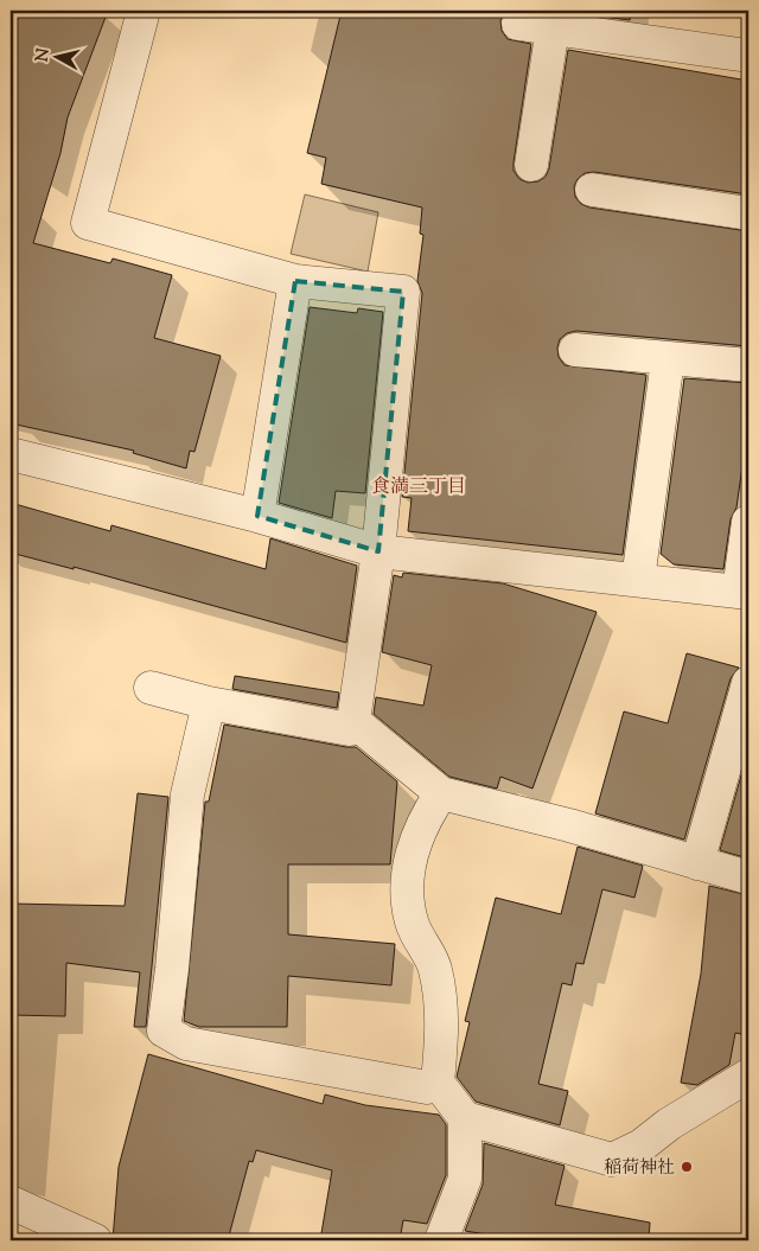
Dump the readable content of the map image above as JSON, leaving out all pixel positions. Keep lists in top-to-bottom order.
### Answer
{
  "districts": ["食満三丁目"],
  "places": ["稲荷神社"],
  "north": "left"
}
